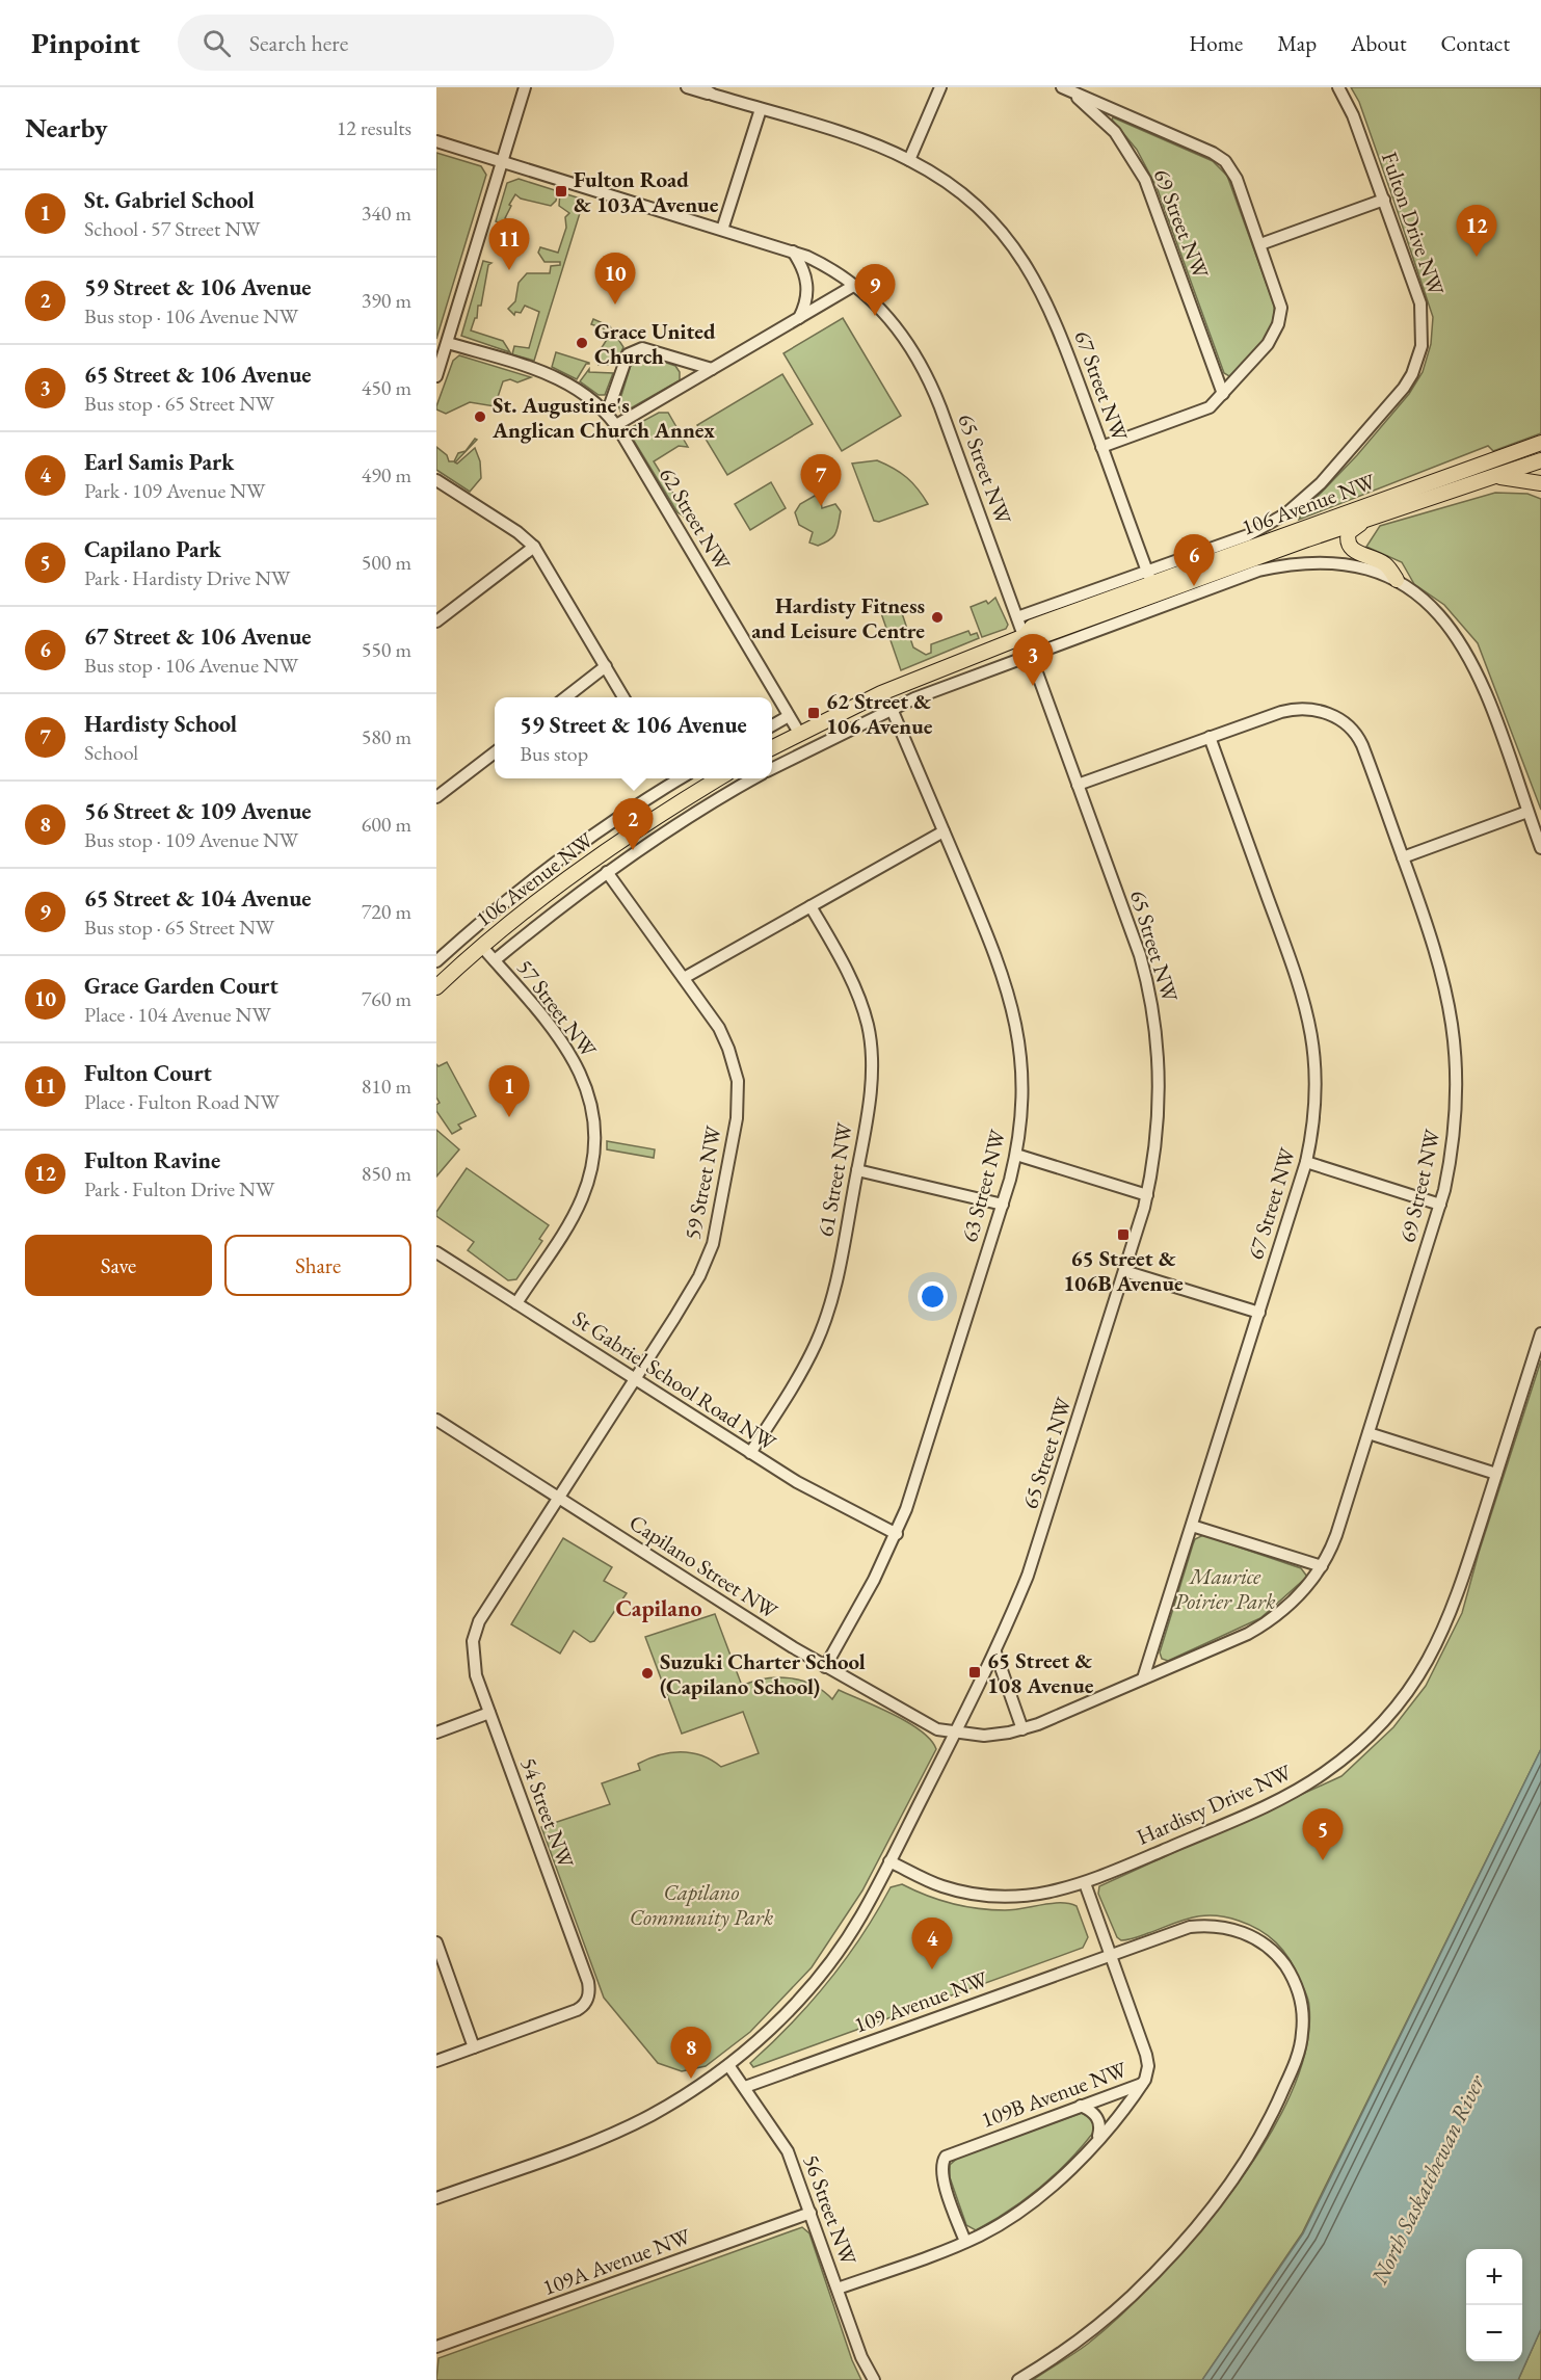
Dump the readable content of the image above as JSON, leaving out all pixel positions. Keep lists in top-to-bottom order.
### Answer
{
  "streets": {
    "main road": ["106 Avenue NW"],
    "street": [
      "69 Street NW",
      "Fulton Drive NW",
      "67 Street NW",
      "65 Street NW",
      "62 Street NW",
      "57 Street NW",
      "61 Street NW",
      "59 Street NW",
      "63 Street NW",
      "St Gabriel School Road NW",
      "Capilano Street NW",
      "Hardisty Drive NW",
      "54 Street NW",
      "109 Avenue NW",
      "109B Avenue NW",
      "56 Street NW",
      "109A Avenue NW"
    ]
  },
  "crossings": [
    ["69 Street NW", "67 Street NW"],
    ["69 Street NW", "Capilano Street NW"],
    ["Fulton Drive NW", "67 Street NW"],
    ["Fulton Drive NW", "106 Avenue NW"],
    ["67 Street NW", "106 Avenue NW"],
    ["67 Street NW", "Capilano Street NW"],
    ["65 Street NW", "106 Avenue NW"],
    ["65 Street NW", "Capilano Street NW"],
    ["65 Street NW", "Hardisty Drive NW"],
    ["106 Avenue NW", "62 Street NW"],
    ["106 Avenue NW", "57 Street NW"],
    ["106 Avenue NW", "59 Street NW"],
    ["106 Avenue NW", "63 Street NW"],
    ["57 Street NW", "St Gabriel School Road NW"],
    ["61 Street NW", "St Gabriel School Road NW"],
    ["59 Street NW", "St Gabriel School Road NW"],
    ["59 Street NW", "Capilano Street NW"],
    ["59 Street NW", "54 Street NW"],
    ["63 Street NW", "St Gabriel School Road NW"],
    ["63 Street NW", "Capilano Street NW"],
    ["109 Avenue NW", "56 Street NW"],
    ["109B Avenue NW", "56 Street NW"],
    ["56 Street NW", "109A Avenue NW"]
  ],
  "districts": ["Capilano"],
  "water": ["North Saskatchewan River"],
  "parks": ["Maurice Poirier Park", "Capilano Community Park"],
  "places": {
    "transit": [
      "Fulton Road & 103A Avenue",
      "62 Street & 106 Avenue",
      "65 Street & 106B Avenue",
      "65 Street & 108 Avenue"
    ],
    "other": [
      "Grace United Church",
      "St. Augustine's Anglican Church Annex",
      "Hardisty Fitness and Leisure Centre",
      "Suzuki Charter School (Capilano School)"
    ]
  },
  "page": {
    "header": "Pinpoint",
    "search": "Search here",
    "nav": [
      "Home",
      "Map",
      "About",
      "Contact"
    ],
    "heading": ["Nearby", "12 results"],
    "list": [
      {
        "mark": "1",
        "name": "St. Gabriel School",
        "note": "School · 57 Street NW",
        "value": "340 m"
      },
      {
        "mark": "2",
        "name": "59 Street & 106 Avenue",
        "note": "Bus stop · 106 Avenue NW",
        "value": "390 m"
      },
      {
        "mark": "3",
        "name": "65 Street & 106 Avenue",
        "note": "Bus stop · 65 Street NW",
        "value": "450 m"
      },
      {
        "mark": "4",
        "name": "Earl Samis Park",
        "note": "Park · 109 Avenue NW",
        "value": "490 m"
      },
      {
        "mark": "5",
        "name": "Capilano Park",
        "note": "Park · Hardisty Drive NW",
        "value": "500 m"
      },
      {
        "mark": "6",
        "name": "67 Street & 106 Avenue",
        "note": "Bus stop · 106 Avenue NW",
        "value": "550 m"
      },
      {
        "mark": "7",
        "name": "Hardisty School",
        "note": "School",
        "value": "580 m"
      },
      {
        "mark": "8",
        "name": "56 Street & 109 Avenue",
        "note": "Bus stop · 109 Avenue NW",
        "value": "600 m"
      },
      {
        "mark": "9",
        "name": "65 Street & 104 Avenue",
        "note": "Bus stop · 65 Street NW",
        "value": "720 m"
      },
      {
        "mark": "10",
        "name": "Grace Garden Court",
        "note": "Place · 104 Avenue NW",
        "value": "760 m"
      },
      {
        "mark": "11",
        "name": "Fulton Court",
        "note": "Place · Fulton Road NW",
        "value": "810 m"
      },
      {
        "mark": "12",
        "name": "Fulton Ravine",
        "note": "Park · Fulton Drive NW",
        "value": "850 m"
      }
    ],
    "pins": [
      "12",
      "11",
      "10",
      "9",
      "7",
      "6",
      "3",
      "2",
      "1",
      "5",
      "4",
      "8"
    ],
    "popup": ["59 Street & 106 Avenue", "Bus stop"],
    "buttons": ["Save", "Share"],
    "map_buttons": ["+", "−"]
  }
}
